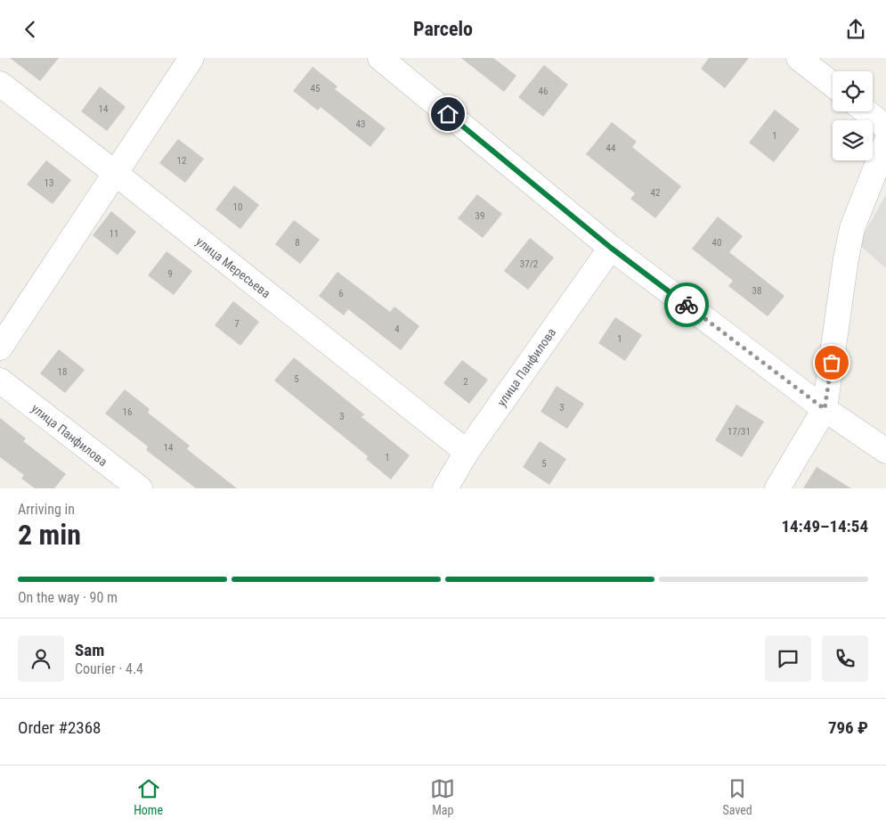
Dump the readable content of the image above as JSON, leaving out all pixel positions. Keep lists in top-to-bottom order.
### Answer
{
  "streets": {
    "street": ["улица Мересьева", "улица Панфилова"]
  },
  "crossings": [
    ["улица Мересьева", "улица Панфилова"]
  ],
  "house_numbers": [
    "45",
    "46",
    "14",
    "43",
    "1",
    "44",
    "12",
    "13",
    "42",
    "10",
    "39",
    "11",
    "8",
    "40",
    "37/2",
    "9",
    "38",
    "6",
    "7",
    "4",
    "1",
    "18",
    "5",
    "2",
    "3",
    "16",
    "3",
    "17/31",
    "14",
    "1",
    "5"
  ],
  "page": {
    "header": "Parcelo",
    "heading": ["2 min", "Arriving in", "14:49–14:54"],
    "panel": [
      "Sam",
      "Courier · 4.4",
      "Order #2368",
      "796 ₽"
    ],
    "bar": "On the way · 90 m",
    "tabs": ["Home", "Map", "Saved"]
  }
}
